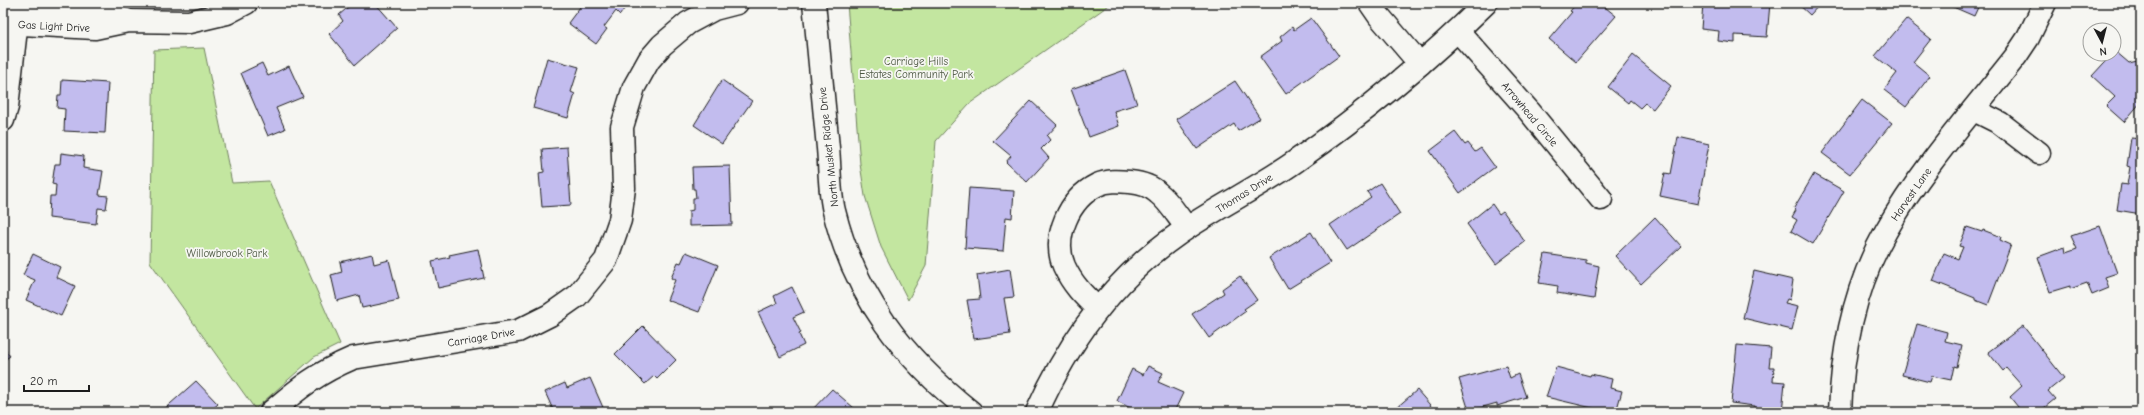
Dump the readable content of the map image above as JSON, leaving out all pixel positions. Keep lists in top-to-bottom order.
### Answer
{
  "streets": {
    "street": [
      "Gas Light Drive",
      "Arrowhead Circle",
      "North Musket Ridge Drive",
      "Thomas Drive",
      "Harvest Lane",
      "Carriage Drive"
    ]
  },
  "crossings": [
    ["Arrowhead Circle", "Thomas Drive"]
  ],
  "parks": ["Carriage Hills Estates Community Park", "Willowbrook Park"],
  "scale_bar": "20 m",
  "north": "bottom"
}
